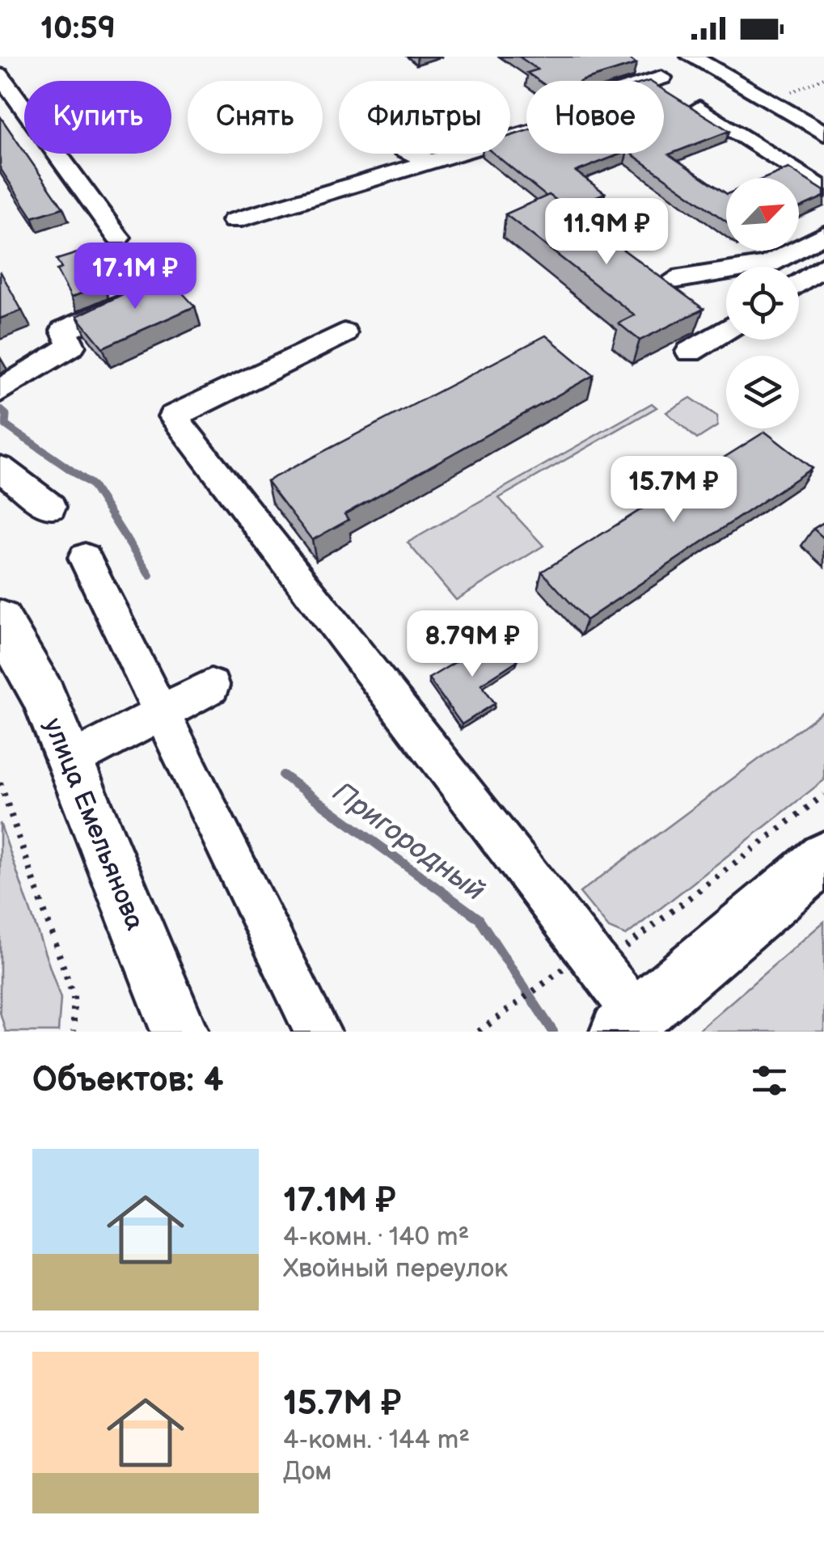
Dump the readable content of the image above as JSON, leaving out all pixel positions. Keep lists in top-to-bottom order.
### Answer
{
  "streets": {
    "main road": ["улица Емельянова"]
  },
  "water": ["Пригородный"],
  "north": "top right",
  "page": {
    "status": "10:59",
    "chip": [
      "Купить",
      "Снять",
      "Фильтры",
      "Новое"
    ],
    "price": [
      "11.9M ₽",
      "17.1M ₽",
      "15.7M ₽",
      "8.79M ₽"
    ],
    "heading": "Объектов: 4",
    "list": [
      {
        "name": "17.1M ₽",
        "note": "4-комн. · 140 m² · Хвойный переулок"
      },
      {
        "name": "15.7M ₽",
        "note": "4-комн. · 144 m² · Дом"
      }
    ]
  }
}
